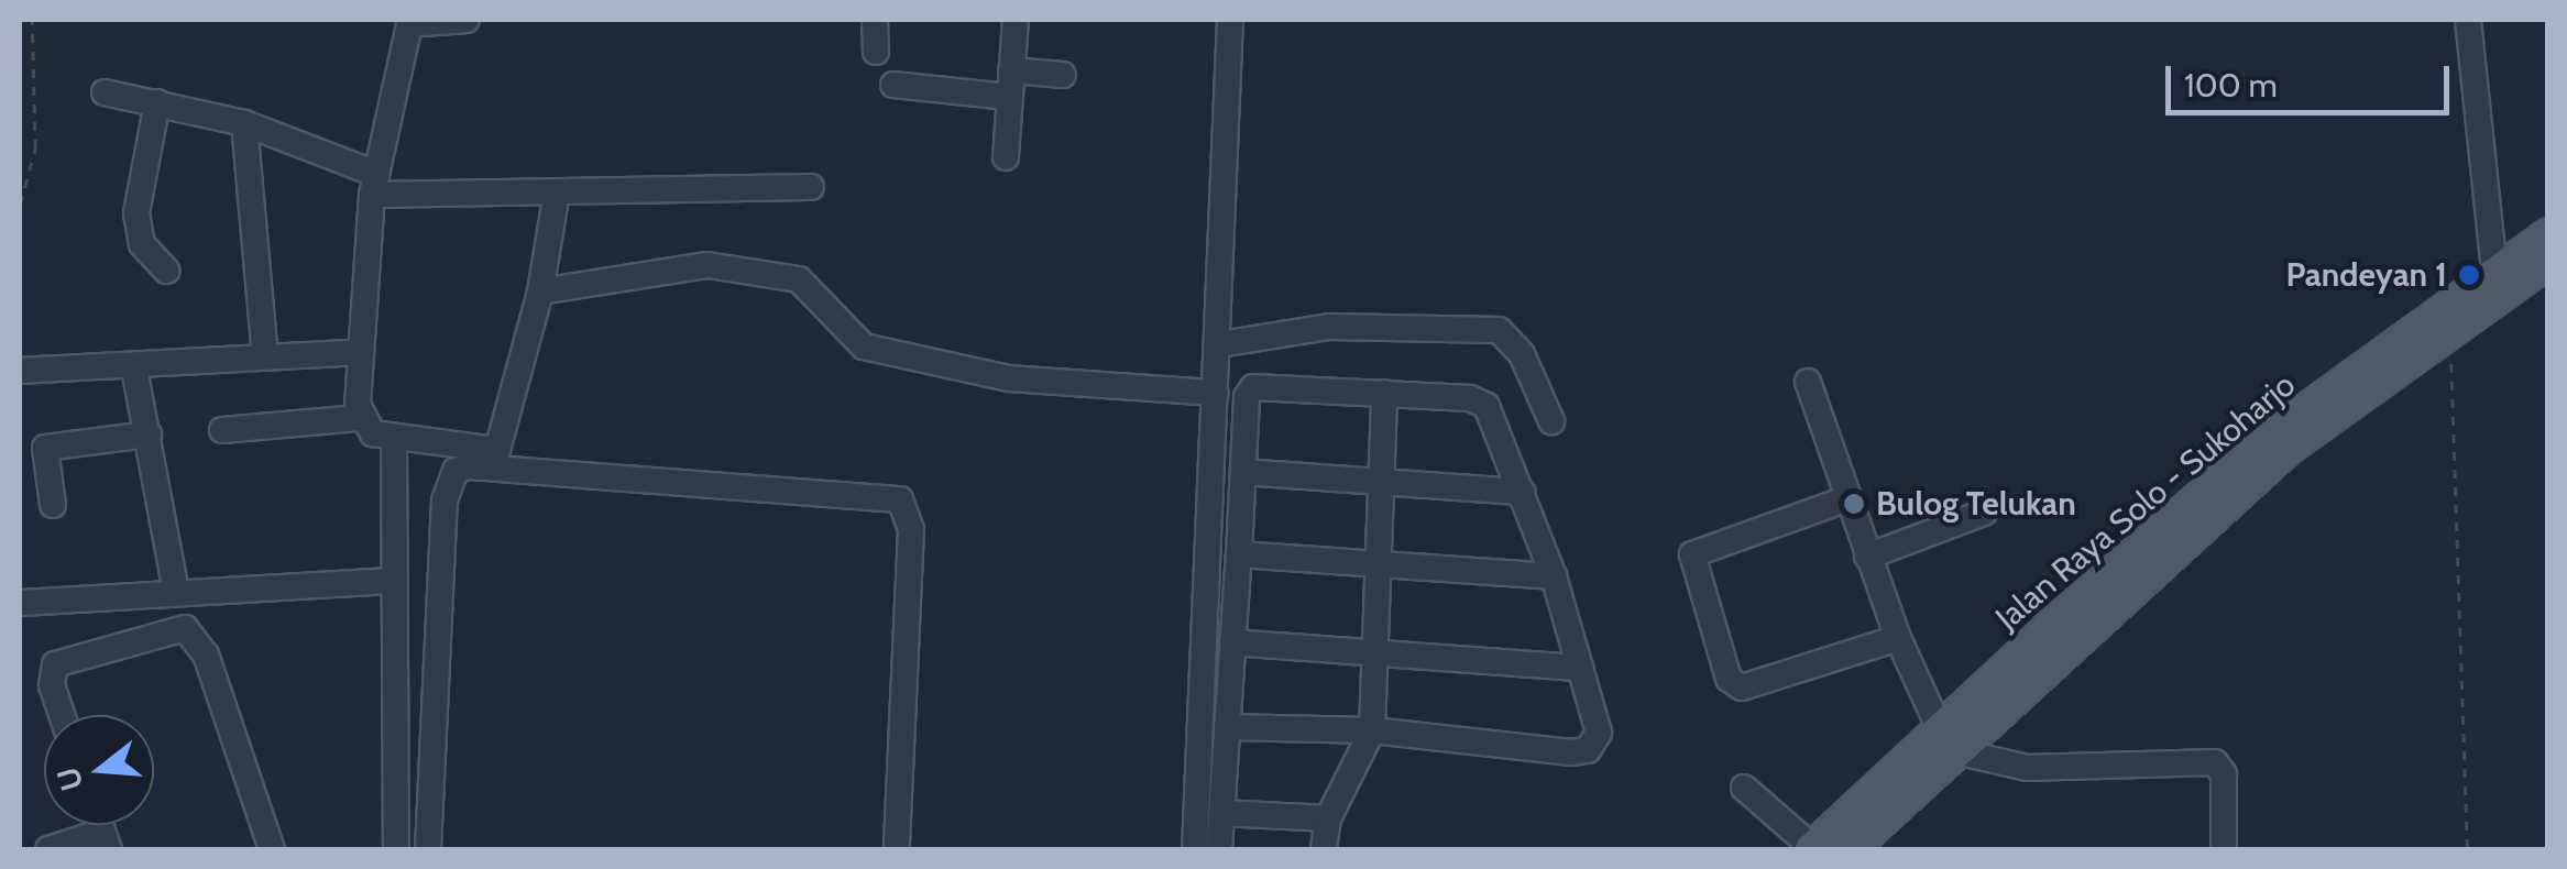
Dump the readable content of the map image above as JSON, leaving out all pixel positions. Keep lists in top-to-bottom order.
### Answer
{
  "streets": {
    "main road": ["Jalan Raya Solo - Sukoharjo"]
  },
  "places": ["Pandeyan 1", "Bulog Telukan"],
  "scale_bar": "100 m",
  "north": "left"
}
